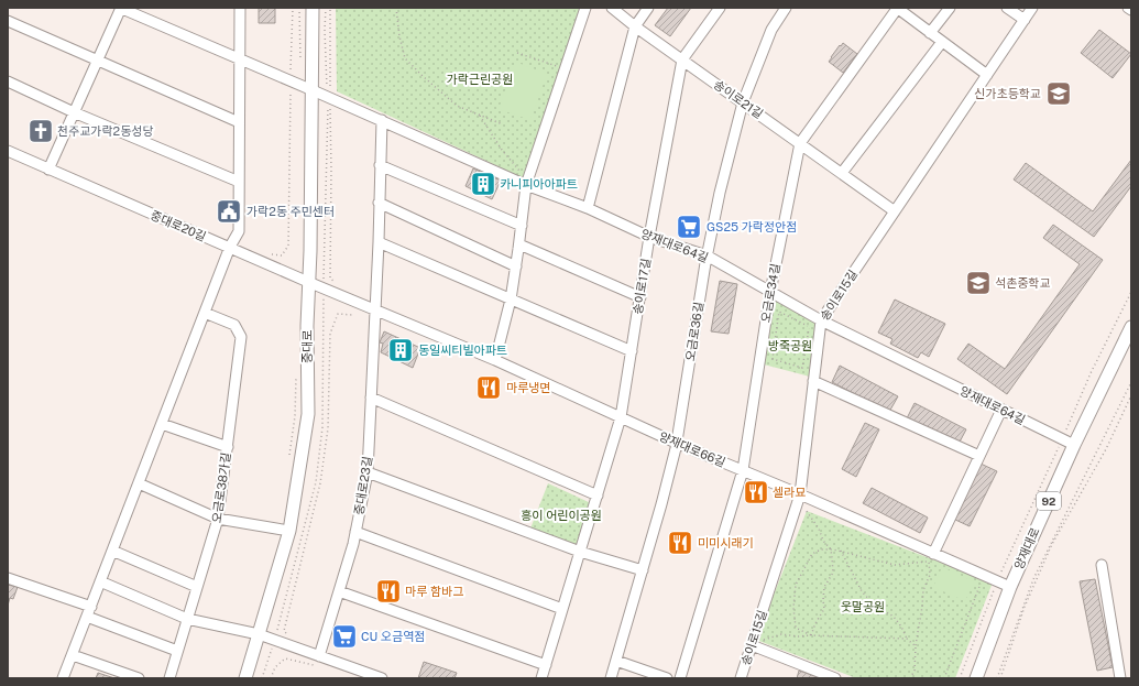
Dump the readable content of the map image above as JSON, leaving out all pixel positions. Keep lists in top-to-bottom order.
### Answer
{
  "streets": {
    "main road": ["중대로", "92", "양재대로"],
    "street": [
      "송이로21길",
      "중대로20길",
      "양재대로64길",
      "송이로17길",
      "오금로34길",
      "송이로15길",
      "오금로36길",
      "양재대로66길",
      "중대로23길",
      "오금로38가길"
    ]
  },
  "crossings": [
    ["송이로21길", "송이로17길"],
    ["송이로21길", "오금로34길"],
    ["송이로21길", "송이로15길"],
    ["송이로21길", "오금로36길"],
    ["중대로20길", "중대로"],
    ["중대로20길", "양재대로66길"],
    ["양재대로64길", "송이로17길"],
    ["양재대로64길", "오금로34길"],
    ["양재대로64길", "송이로15길"],
    ["양재대로64길", "오금로36길"],
    ["양재대로64길", "중대로"],
    ["양재대로64길", "양재대로"],
    ["송이로17길", "양재대로66길"],
    ["오금로34길", "양재대로66길"],
    ["송이로15길", "양재대로66길"],
    ["오금로36길", "양재대로66길"],
    ["중대로", "양재대로66길"],
    ["양재대로66길", "중대로23길"],
    ["양재대로66길", "양재대로"]
  ],
  "parks": [
    "가락근린공원",
    "방죽공원",
    "흥이 어린이공원",
    "웃말공원"
  ],
  "places": {
    "school or university": ["신가초등학교", "석촌중학교"],
    "church": ["천주교가락2동성당"],
    "building": ["카니피아아파트", "동일씨티빌아파트"],
    "public building": ["가락2동 주민센터"],
    "supermarket": ["GS25 가락정안점", "CU 오금역점"],
    "restaurant": [
      "마루냉면",
      "셀라묘",
      "미미시래기",
      "마루 함바그"
    ]
  }
}
